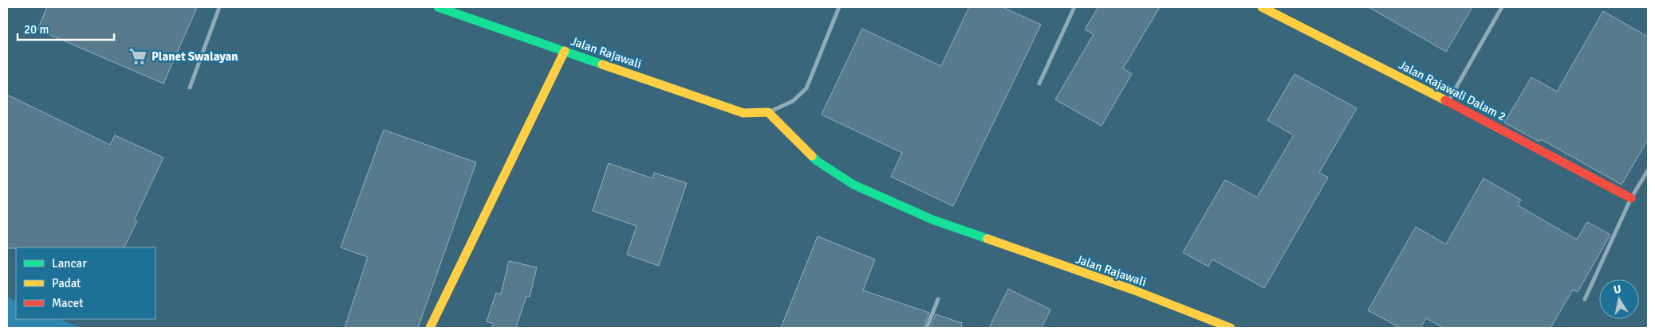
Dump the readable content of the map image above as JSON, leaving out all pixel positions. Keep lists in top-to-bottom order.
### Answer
{
  "streets": {
    "street": ["Jalan Rajawali", "Jalan Rajawali Dalam 2"]
  },
  "places": {
    "supermarket": ["Planet Swalayan"]
  },
  "legend": ["Lancar", "Padat", "Macet"],
  "scale_bar": "20 m",
  "north": "top"
}
